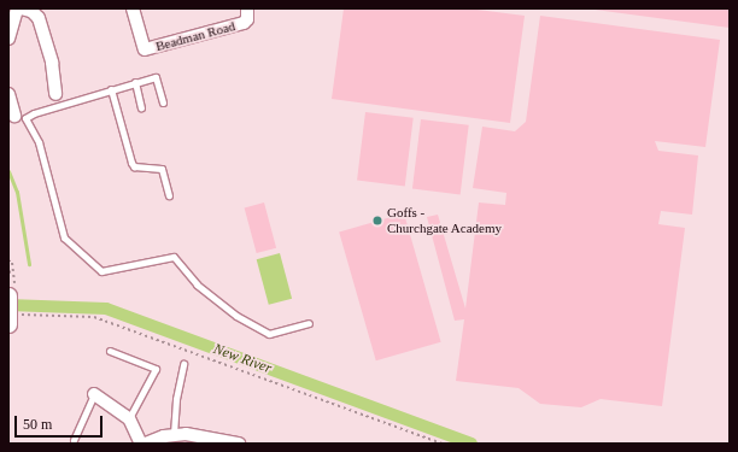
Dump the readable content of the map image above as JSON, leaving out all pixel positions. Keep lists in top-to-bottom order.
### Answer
{
  "streets": {
    "street": ["Beadman Road"]
  },
  "water": ["New River"],
  "places": ["Goffs - Churchgate Academy"],
  "scale_bar": "50 m"
}
